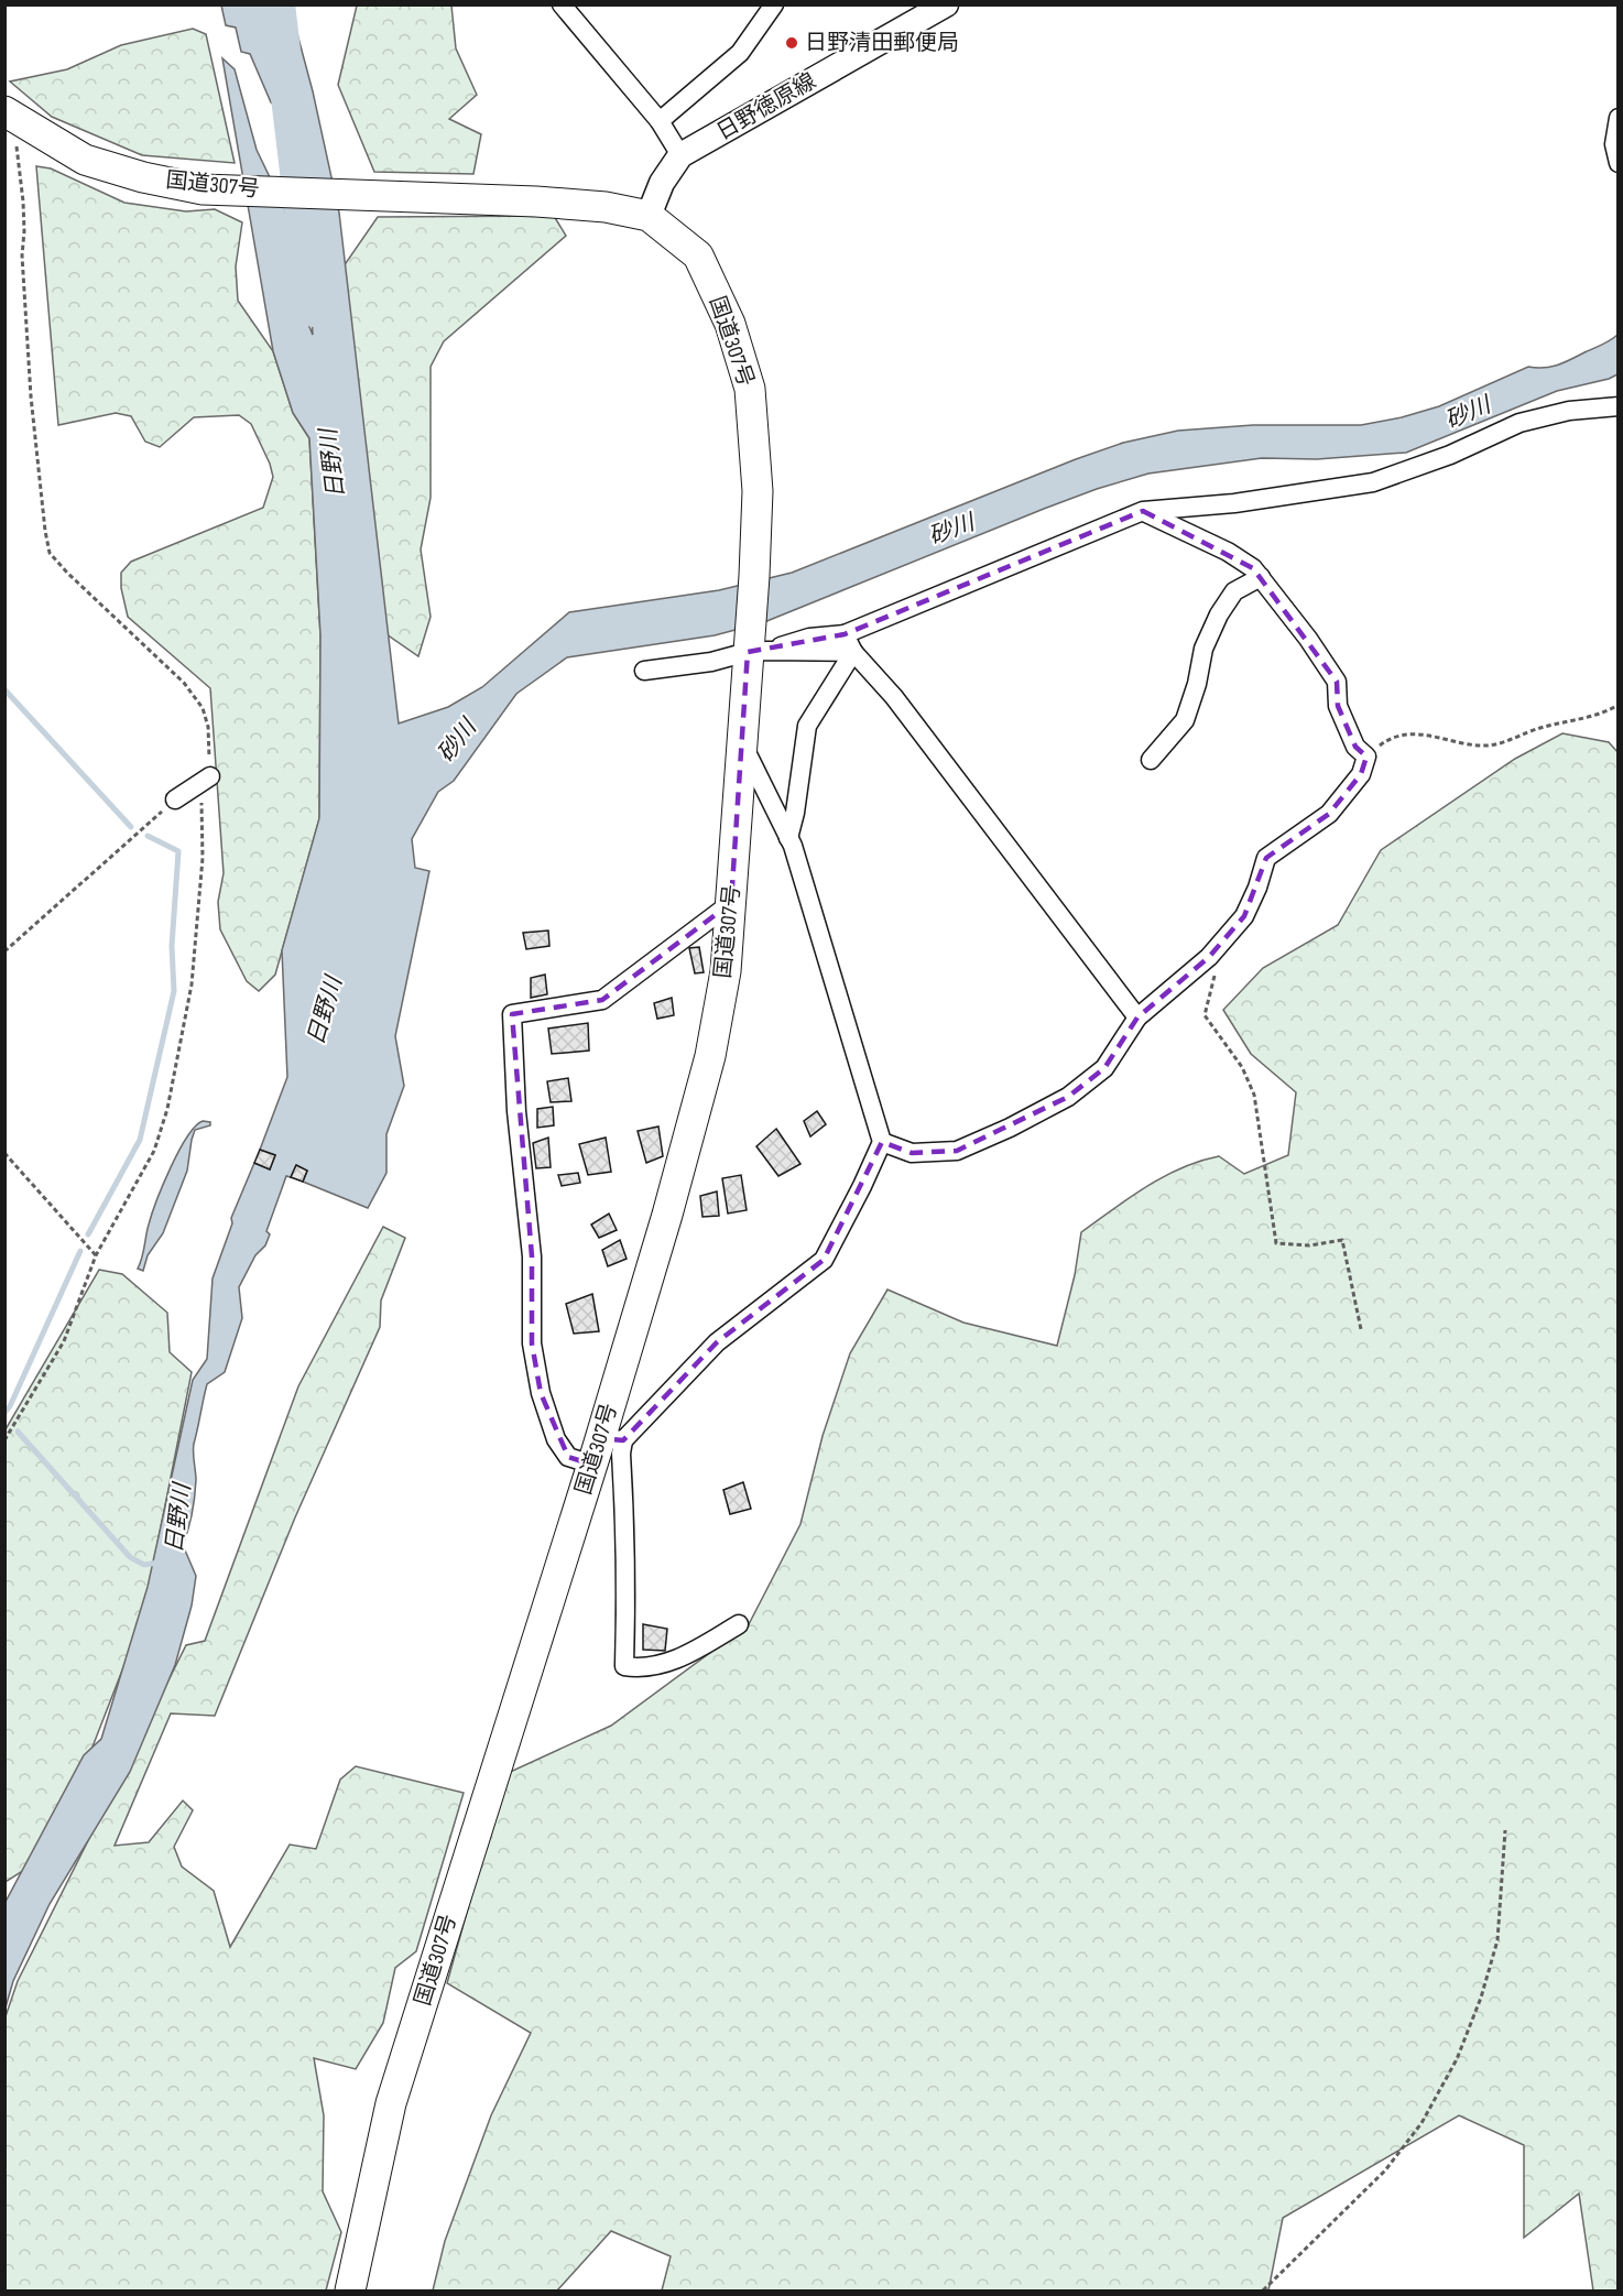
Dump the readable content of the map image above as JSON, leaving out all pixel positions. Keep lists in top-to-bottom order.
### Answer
{
  "streets": {
    "highway": ["国道307号"],
    "main road": ["日野徳原線"]
  },
  "crossings": [
    ["日野徳原線", "国道307号"]
  ],
  "water": ["砂川", "日野川"],
  "places": ["日野清田郵便局"]
}
